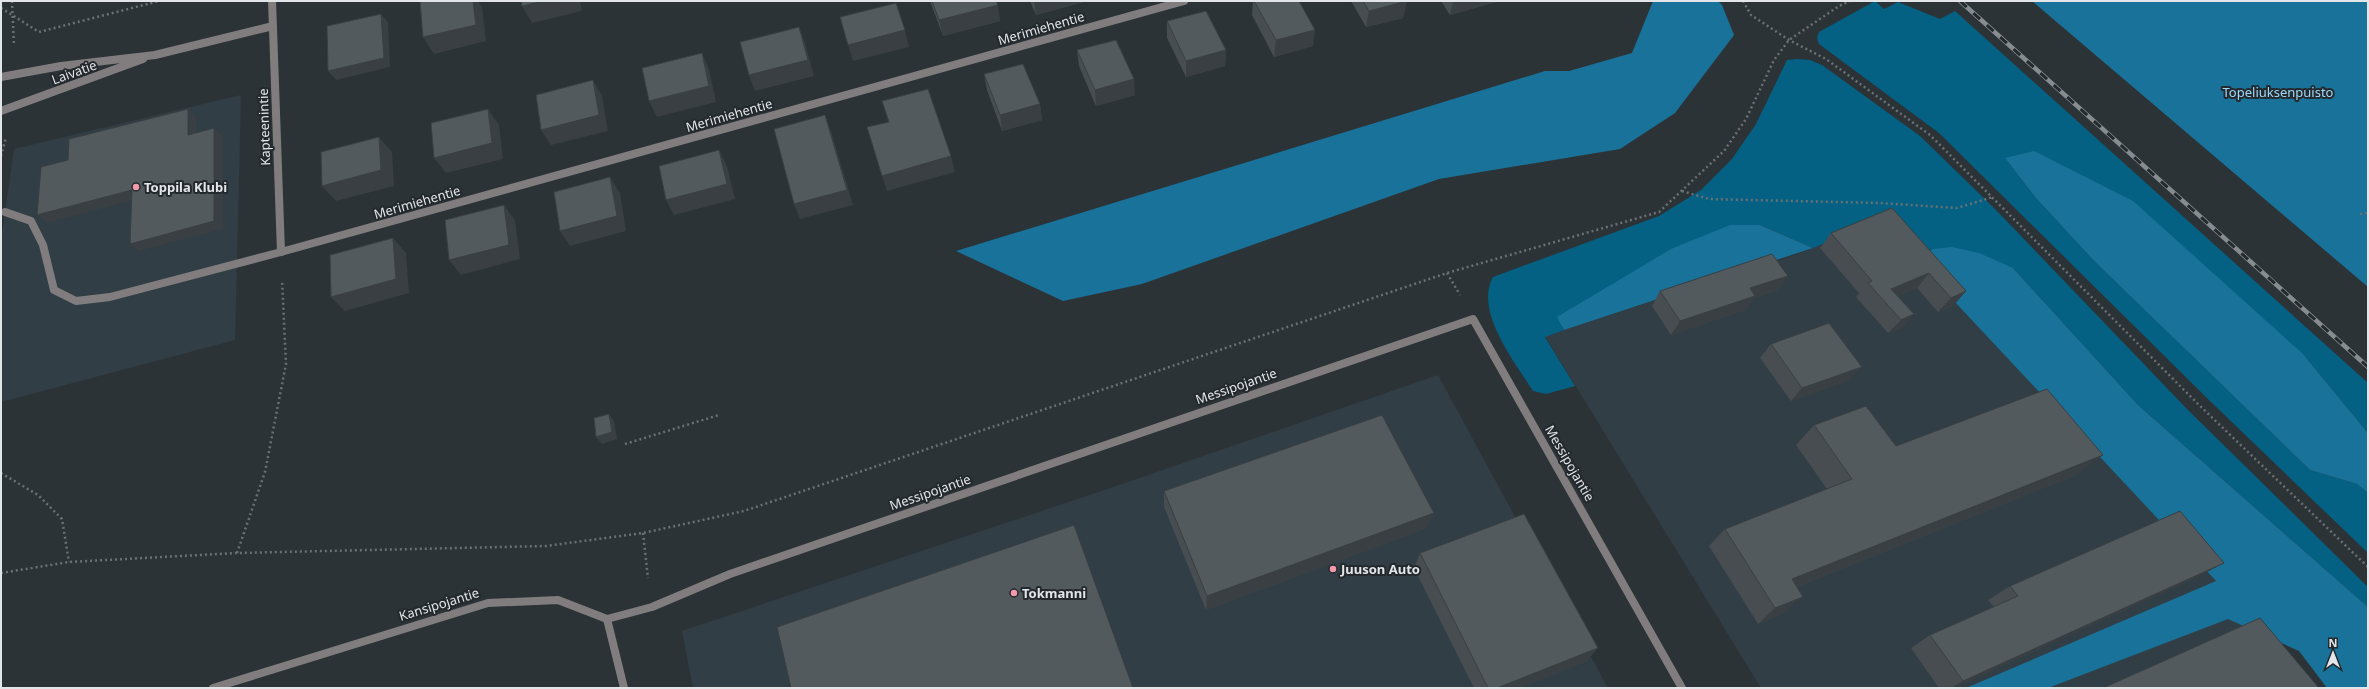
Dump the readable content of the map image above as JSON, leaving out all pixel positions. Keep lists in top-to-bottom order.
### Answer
{
  "streets": {
    "street": [
      "Merimiehentie",
      "Laivatie",
      "Kapteenintie",
      "Messipojantie",
      "Kansipojantie"
    ]
  },
  "crossings": [
    ["Merimiehentie", "Kapteenintie"],
    ["Laivatie", "Kapteenintie"],
    ["Messipojantie", "Kansipojantie"]
  ],
  "parks": ["Topeliuksenpuisto"],
  "places": ["Toppila Klubi", "Juuson Auto", "Tokmanni"],
  "north": "top"
}
